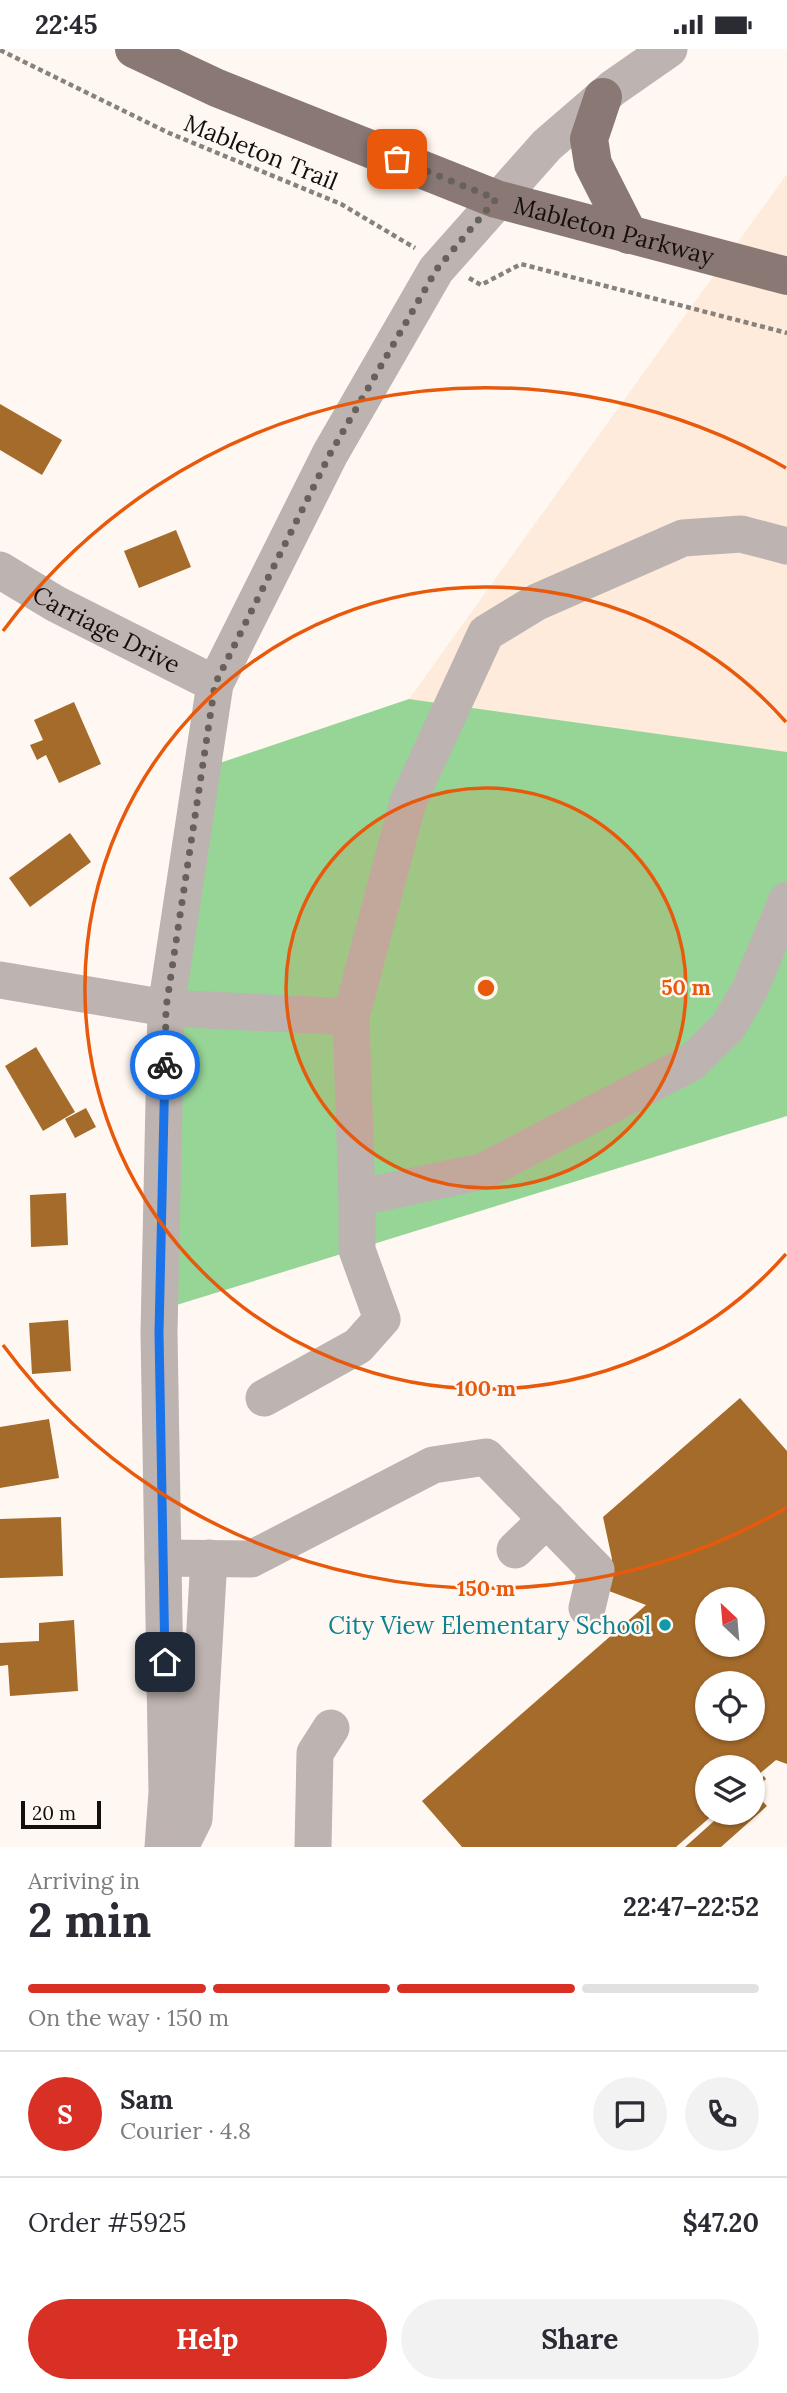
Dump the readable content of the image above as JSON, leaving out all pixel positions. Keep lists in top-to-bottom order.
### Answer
{
  "streets": {
    "main road": ["Mableton Parkway"],
    "street": ["Carriage Drive"],
    "path": ["Mableton Trail"]
  },
  "places": ["City View Elementary School"],
  "scale_bar": "20 m",
  "north": "top left",
  "page": {
    "status": "22:45",
    "scale": "20 m",
    "heading": ["2 min", "Arriving in", "22:47–22:52"],
    "panel": [
      "Sam",
      "Courier · 4.8",
      "Order #5925",
      "$47.20"
    ],
    "bar": "On the way · 150 m",
    "round": "S",
    "buttons": ["Help", "Share"]
  },
  "rings": ["50 m", "100 m", "150 m"]
}
